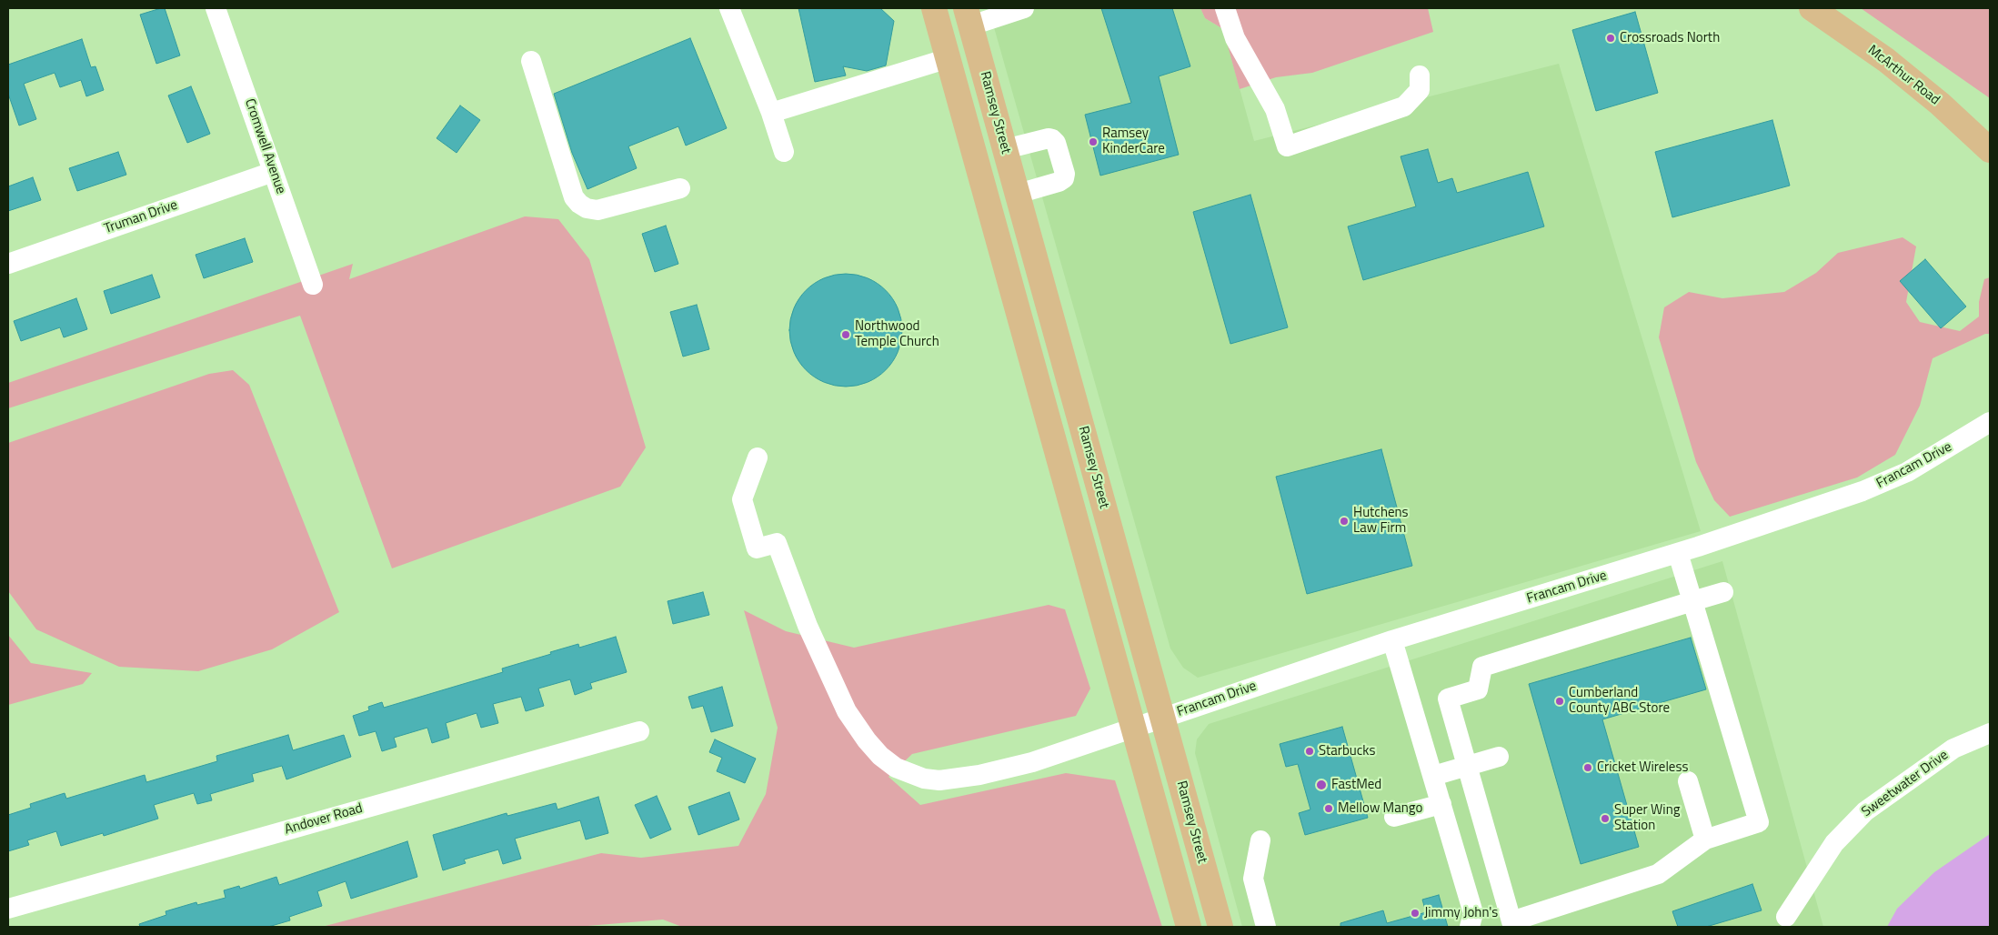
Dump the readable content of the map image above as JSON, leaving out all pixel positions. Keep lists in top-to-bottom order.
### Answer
{
  "streets": {
    "main road": ["McArthur Road", "Ramsey Street"],
    "street": [
      "Cromwell Avenue",
      "Truman Drive",
      "Francam Drive",
      "Sweetwater Drive",
      "Andover Road"
    ]
  },
  "crossings": [
    ["Ramsey Street", "Francam Drive"],
    ["Cromwell Avenue", "Truman Drive"]
  ],
  "places": [
    "Crossroads North",
    "Ramsey KinderCare",
    "Northwood Temple Church",
    "Hutchens Law Firm",
    "Cumberland County ABC Store",
    "Starbucks",
    "Cricket Wireless",
    "FastMed",
    "Mellow Mango",
    "Super Wing Station",
    "Jimmy John's"
  ]
}
